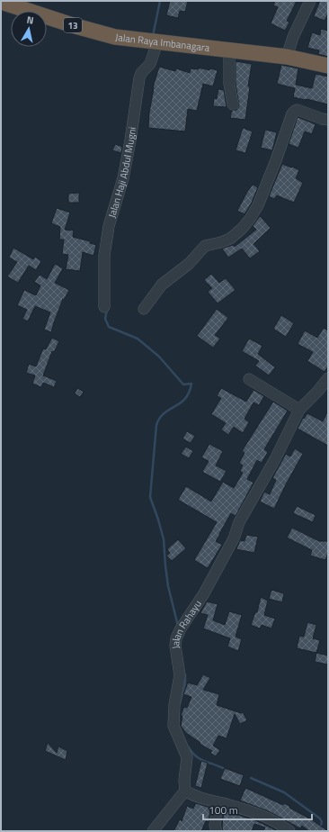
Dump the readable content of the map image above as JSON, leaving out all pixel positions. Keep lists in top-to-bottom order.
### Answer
{
  "streets": {
    "highway": ["13", "Jalan Raya Imbanagara"],
    "street": ["Jalan Haji Abdul Mugni", "Jalan Rahayu"]
  },
  "crossings": [
    ["Jalan Raya Imbanagara", "Jalan Haji Abdul Mugni"]
  ],
  "scale_bar": "100 m",
  "north": "top"
}
